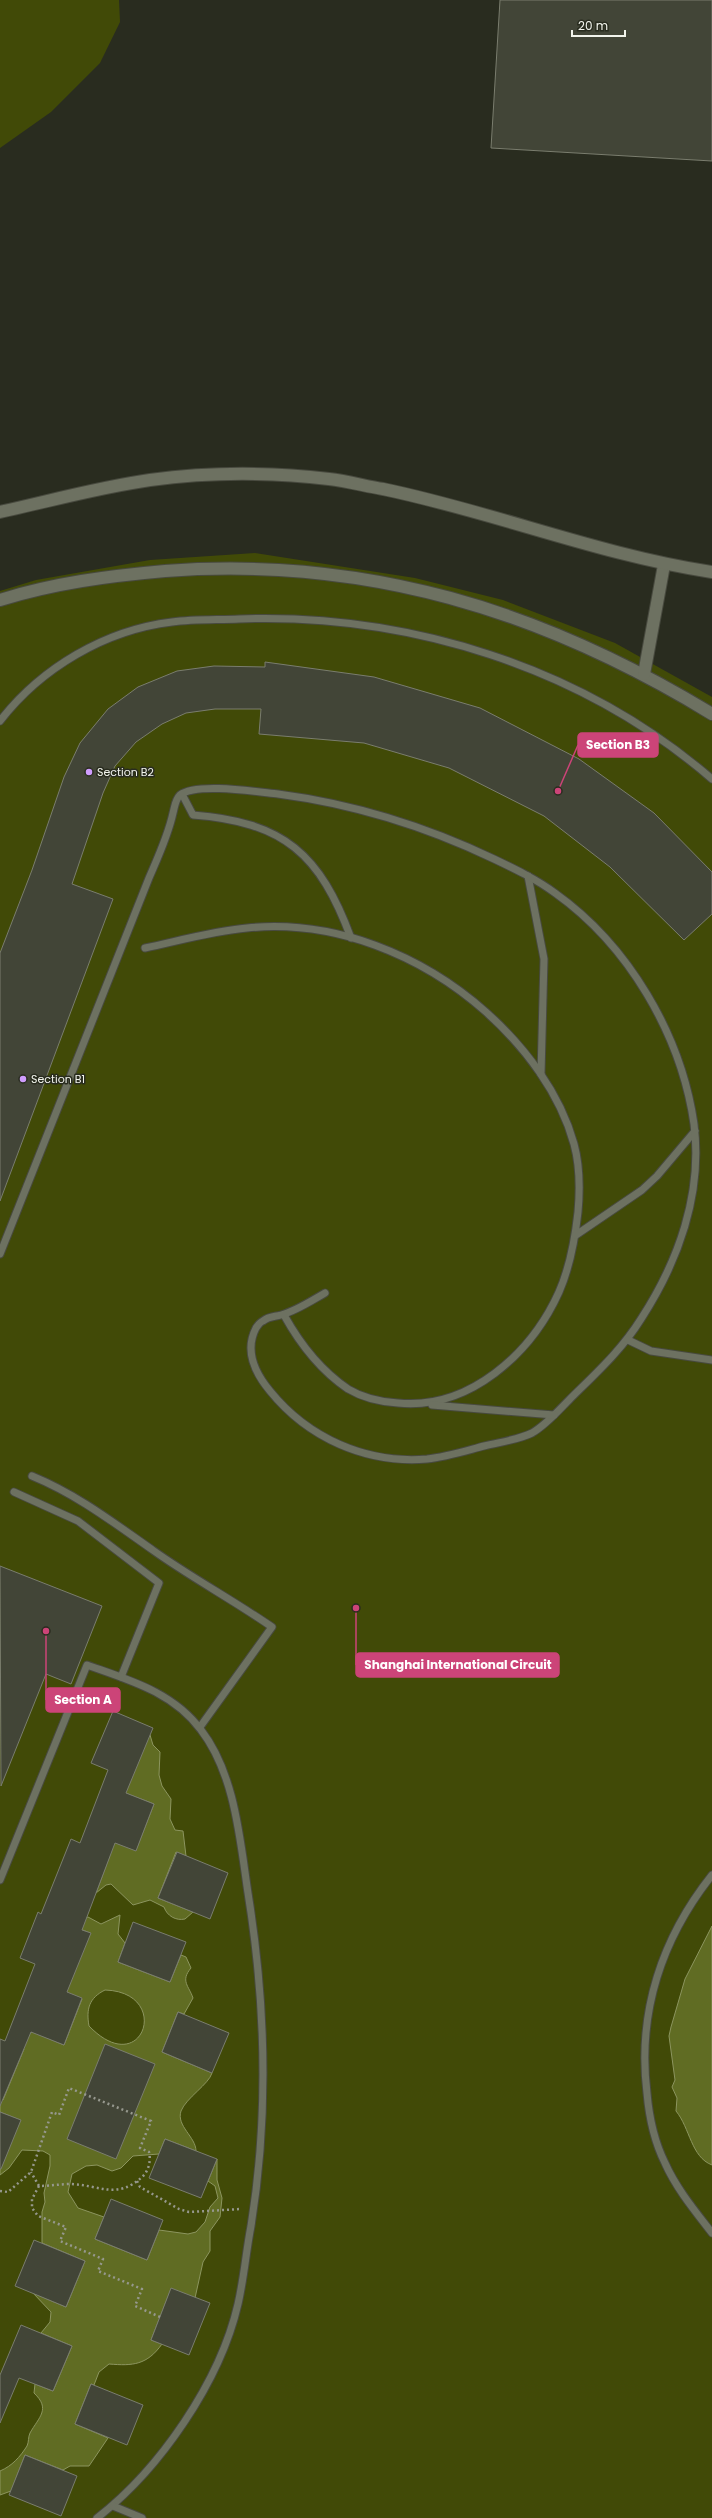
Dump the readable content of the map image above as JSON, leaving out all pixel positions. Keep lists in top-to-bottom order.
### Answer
{
  "places": [
    "Section B2",
    "Section B3",
    "Section B1",
    "Shanghai International Circuit",
    "Section A"
  ],
  "scale_bar": "20 m"
}
